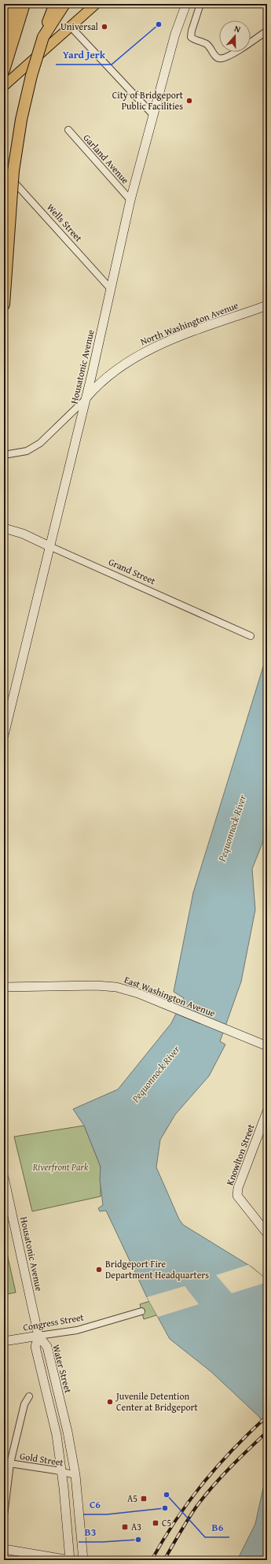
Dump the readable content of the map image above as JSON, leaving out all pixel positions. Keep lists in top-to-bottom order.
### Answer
{
  "streets": {
    "main road": [
      "North Washington Avenue",
      "Housatonic Avenue",
      "Grand Street",
      "East Washington Avenue",
      "Knowlton Street",
      "Congress Street",
      "Water Street"
    ],
    "street": ["Garland Avenue", "Wells Street", "Gold Street"]
  },
  "crossings": [
    ["Garland Avenue", "Housatonic Avenue"],
    ["Wells Street", "Housatonic Avenue"],
    ["North Washington Avenue", "Housatonic Avenue"],
    ["Housatonic Avenue", "Grand Street"],
    ["Housatonic Avenue", "Congress Street"],
    ["Housatonic Avenue", "Water Street"],
    ["Congress Street", "Water Street"],
    ["Water Street", "Gold Street"]
  ],
  "water": ["Pequonnock River"],
  "parks": ["Riverfront Park"],
  "places": {
    "other": [
      "Yard Jerk",
      "Universal",
      "City of Bridgeport Public Facilities",
      "Bridgeport Fire Department Headquarters",
      "Juvenile Detention Center at Bridgeport",
      "B6",
      "C6",
      "B3"
    ],
    "transit": ["A5", "C5", "A3"]
  },
  "north": "top"
}
